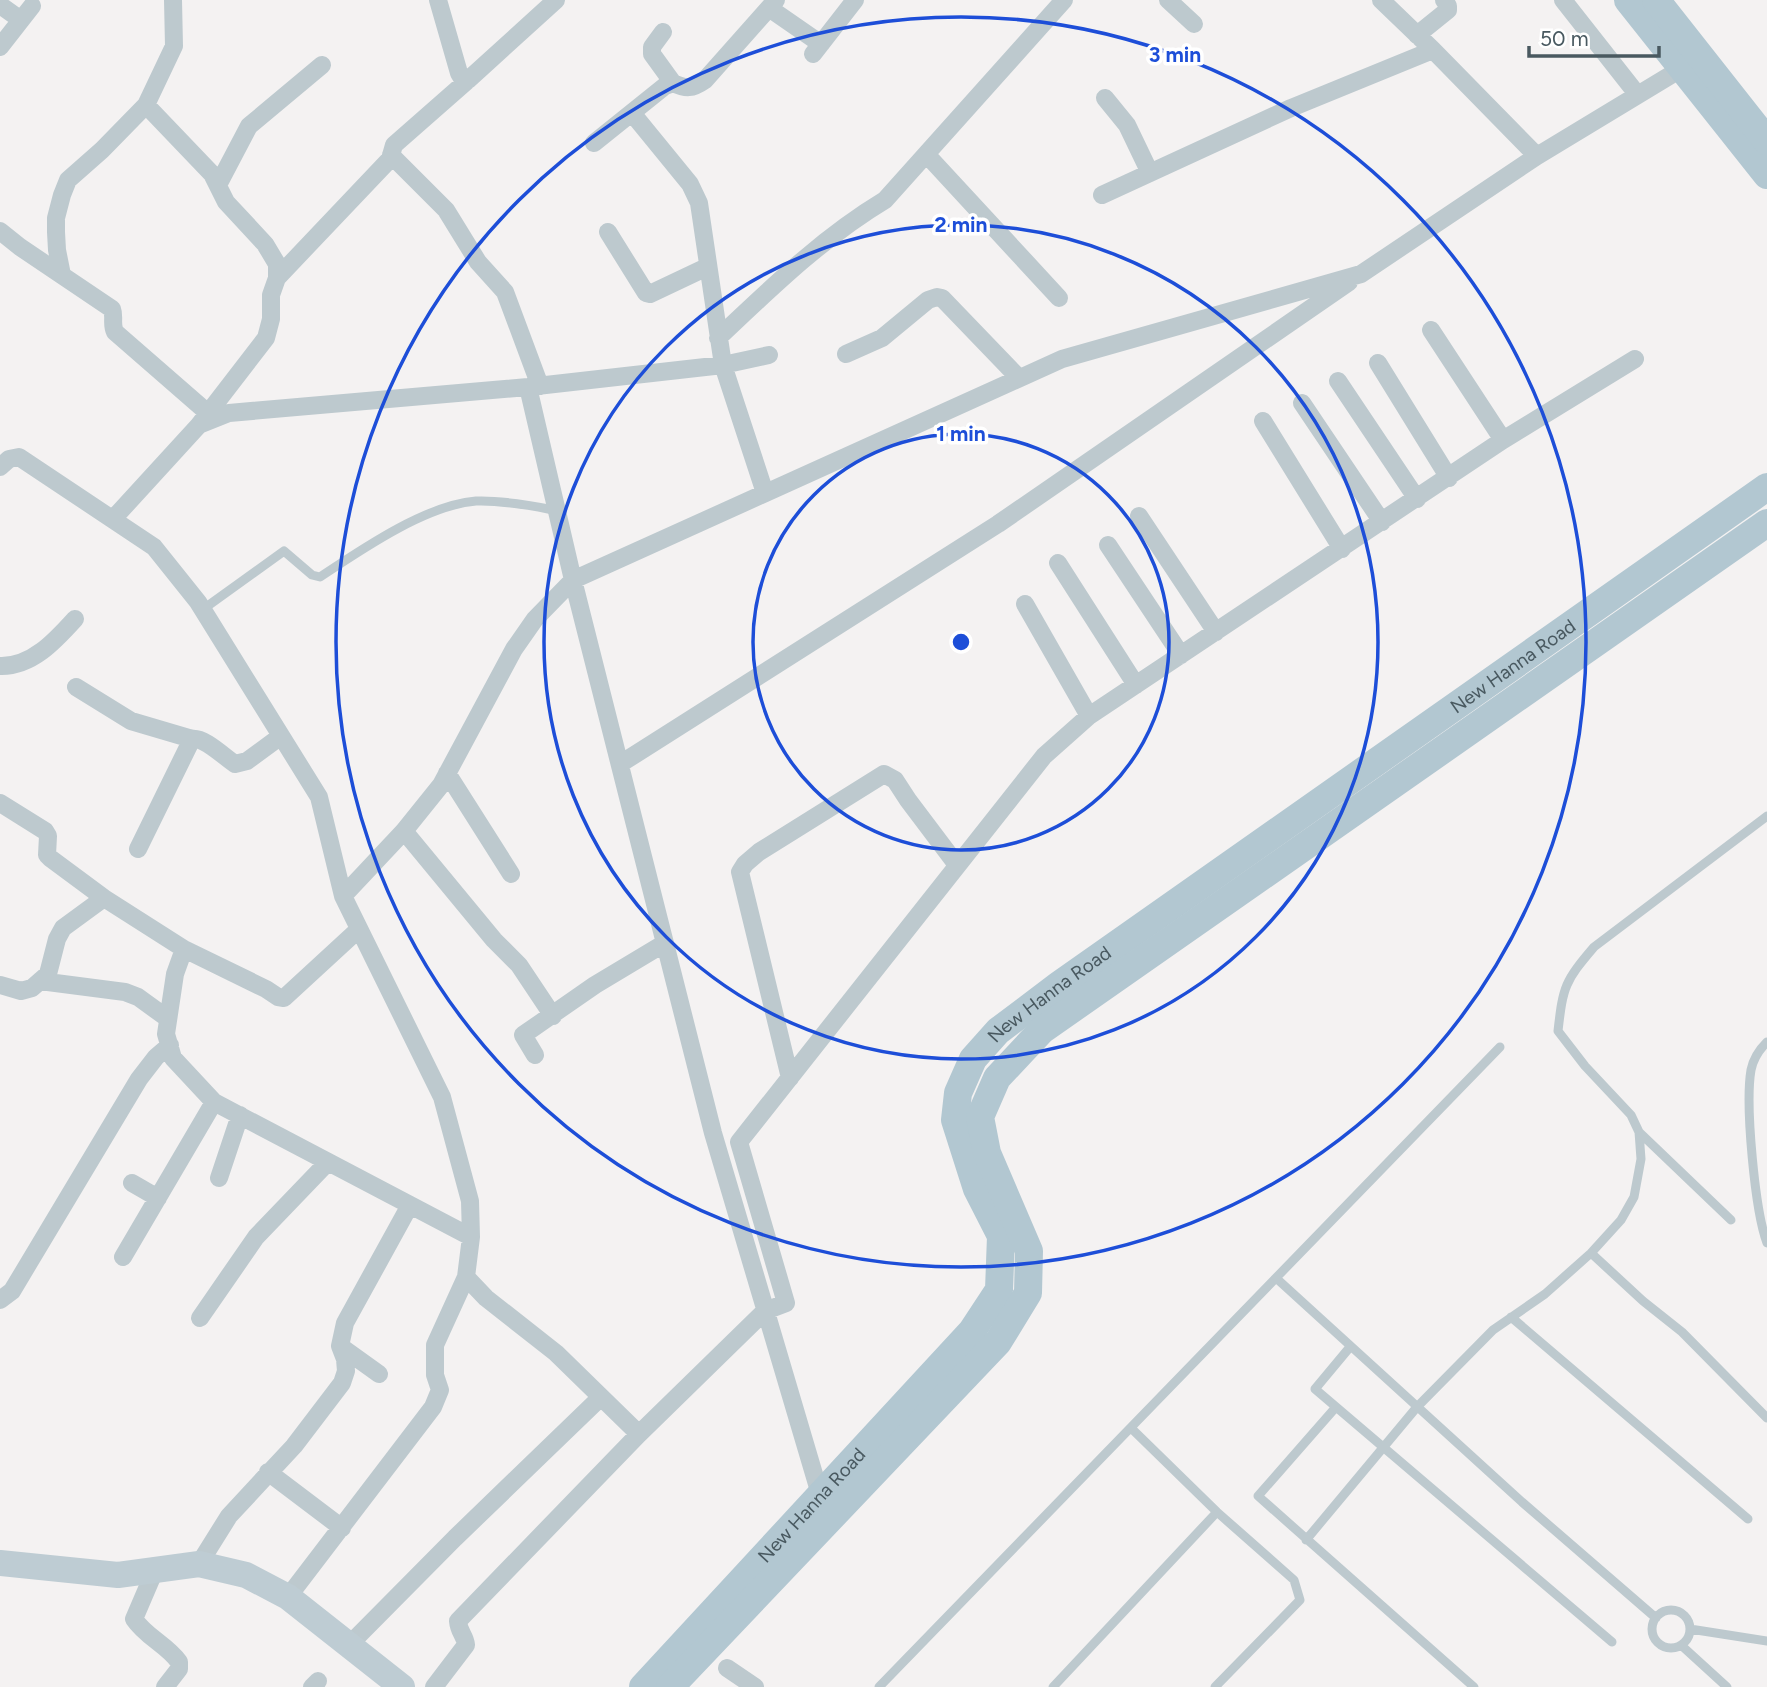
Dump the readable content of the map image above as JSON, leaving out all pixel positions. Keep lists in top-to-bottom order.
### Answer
{
  "streets": {
    "main road": ["New Hanna Road"]
  },
  "scale_bar": "50 m",
  "rings": ["3 min", "2 min", "1 min"]
}
